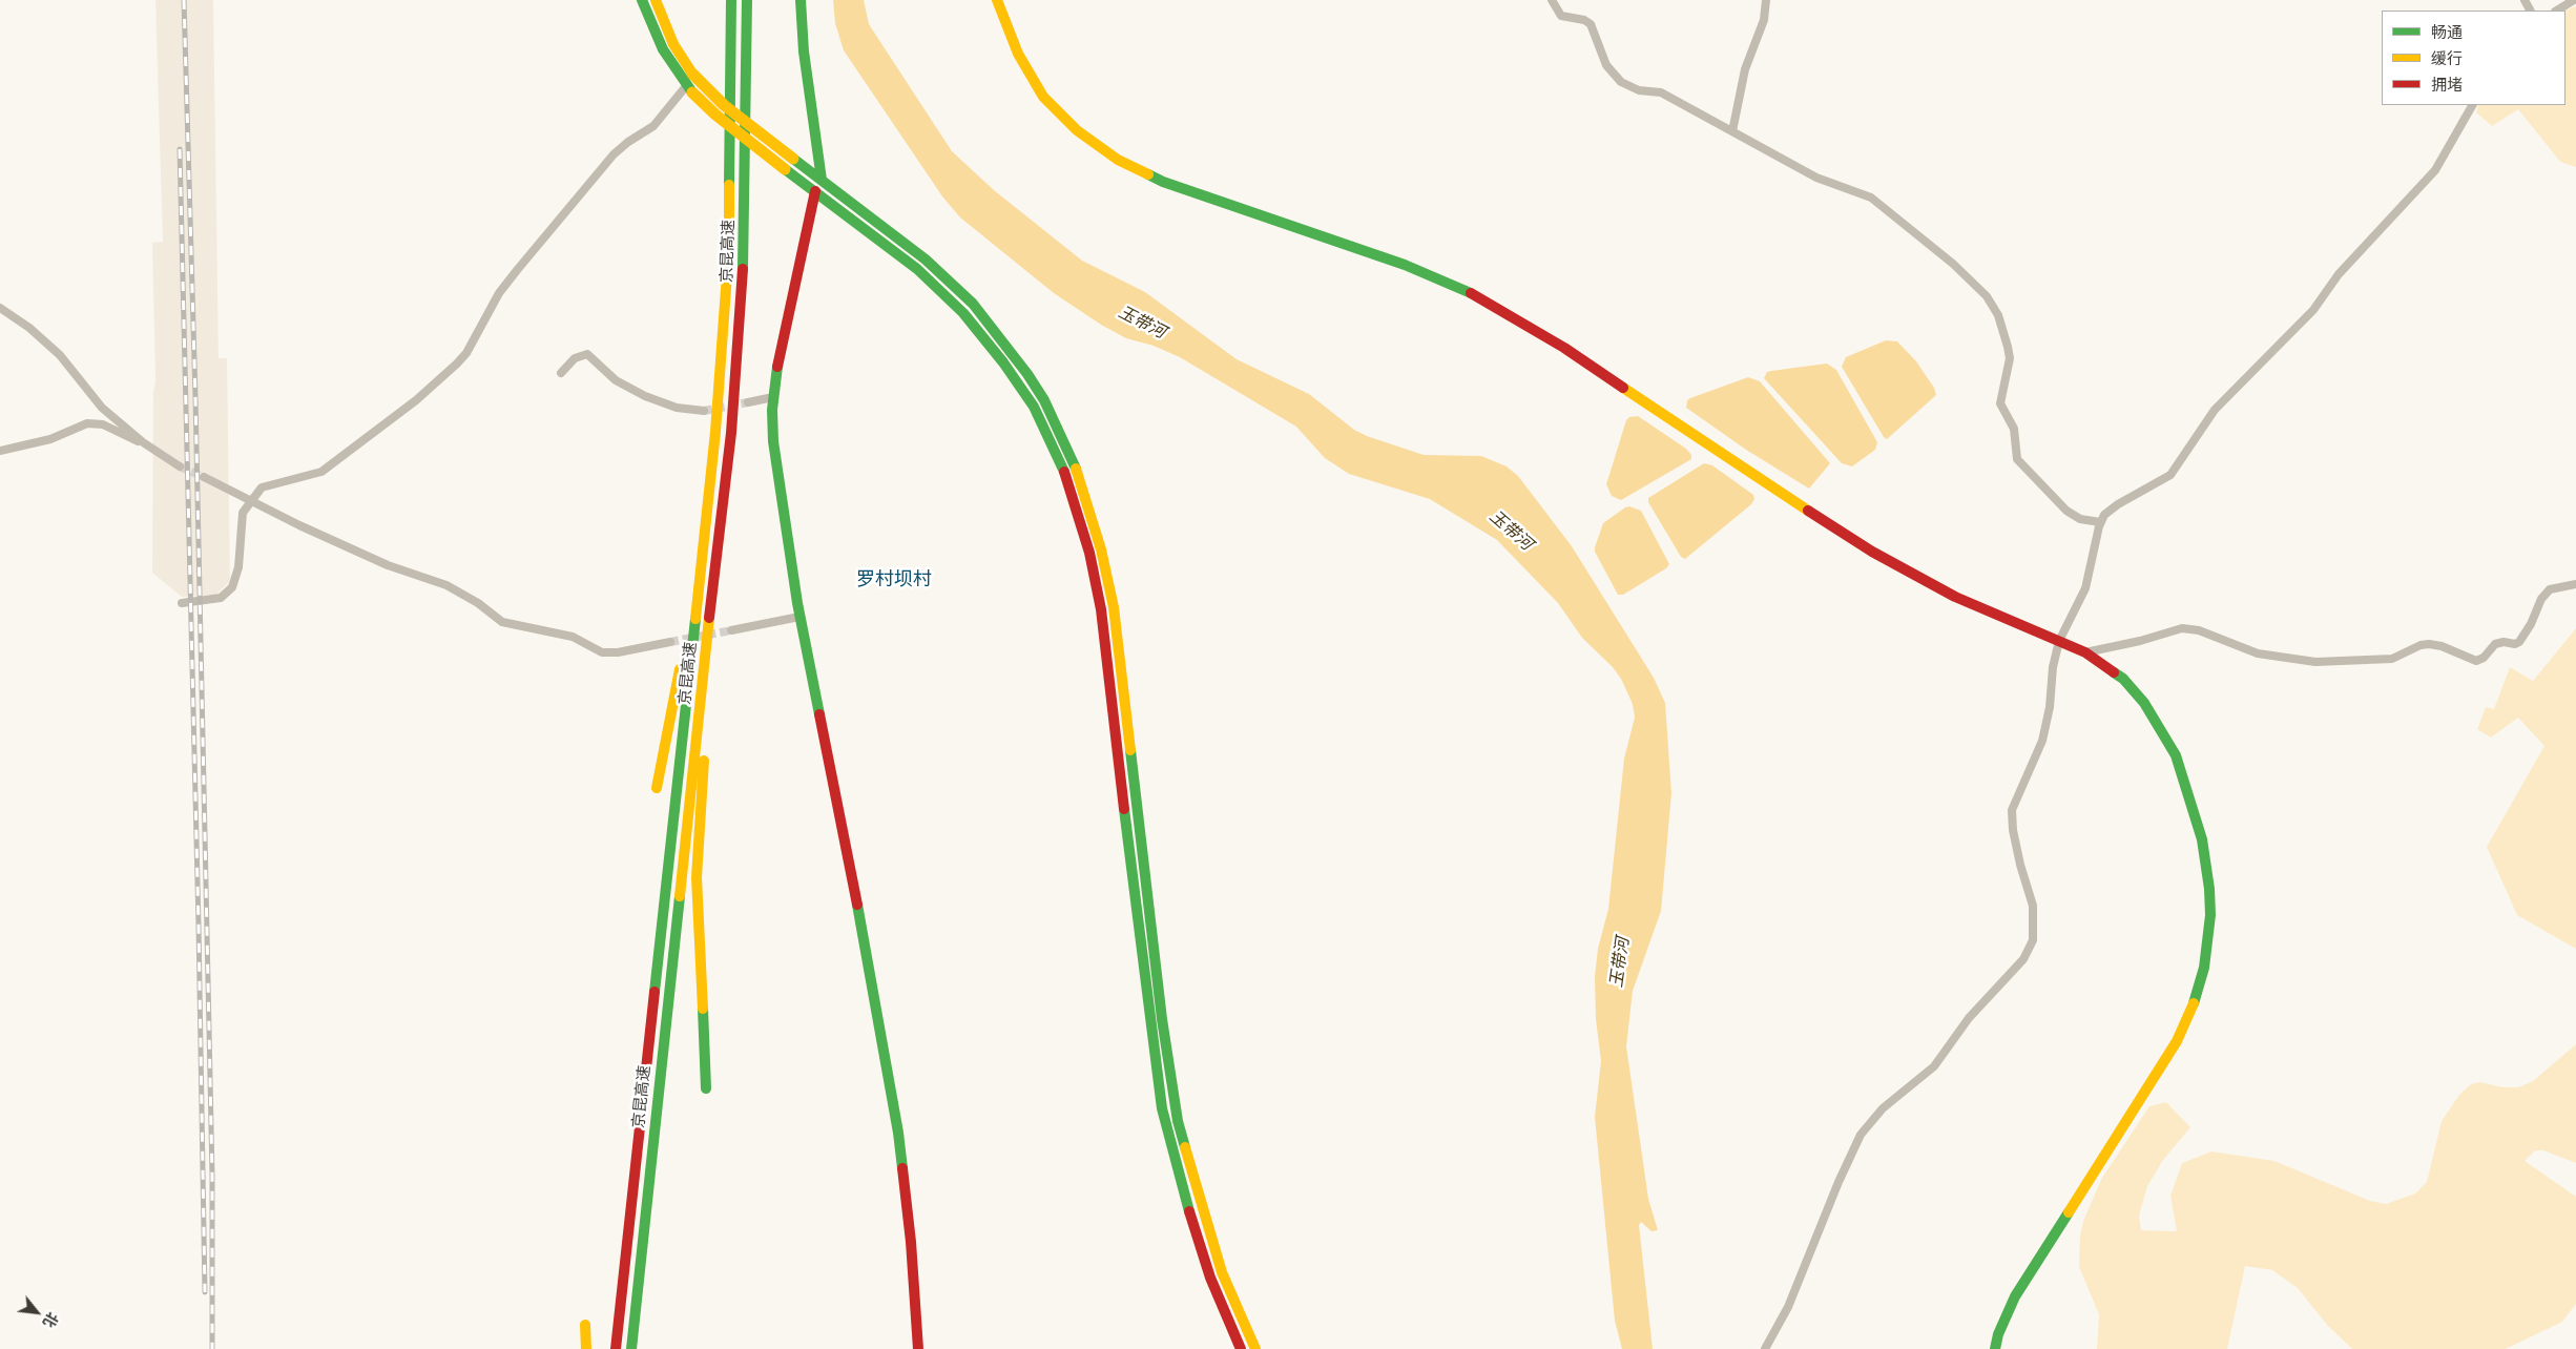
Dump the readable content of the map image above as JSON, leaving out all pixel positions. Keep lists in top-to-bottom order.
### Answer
{
  "streets": {
    "main road": ["京昆高速"]
  },
  "districts": ["罗村坝村"],
  "water": ["玉带河"],
  "legend": ["畅通", "缓行", "拥堵"],
  "north": "bottom right"
}
